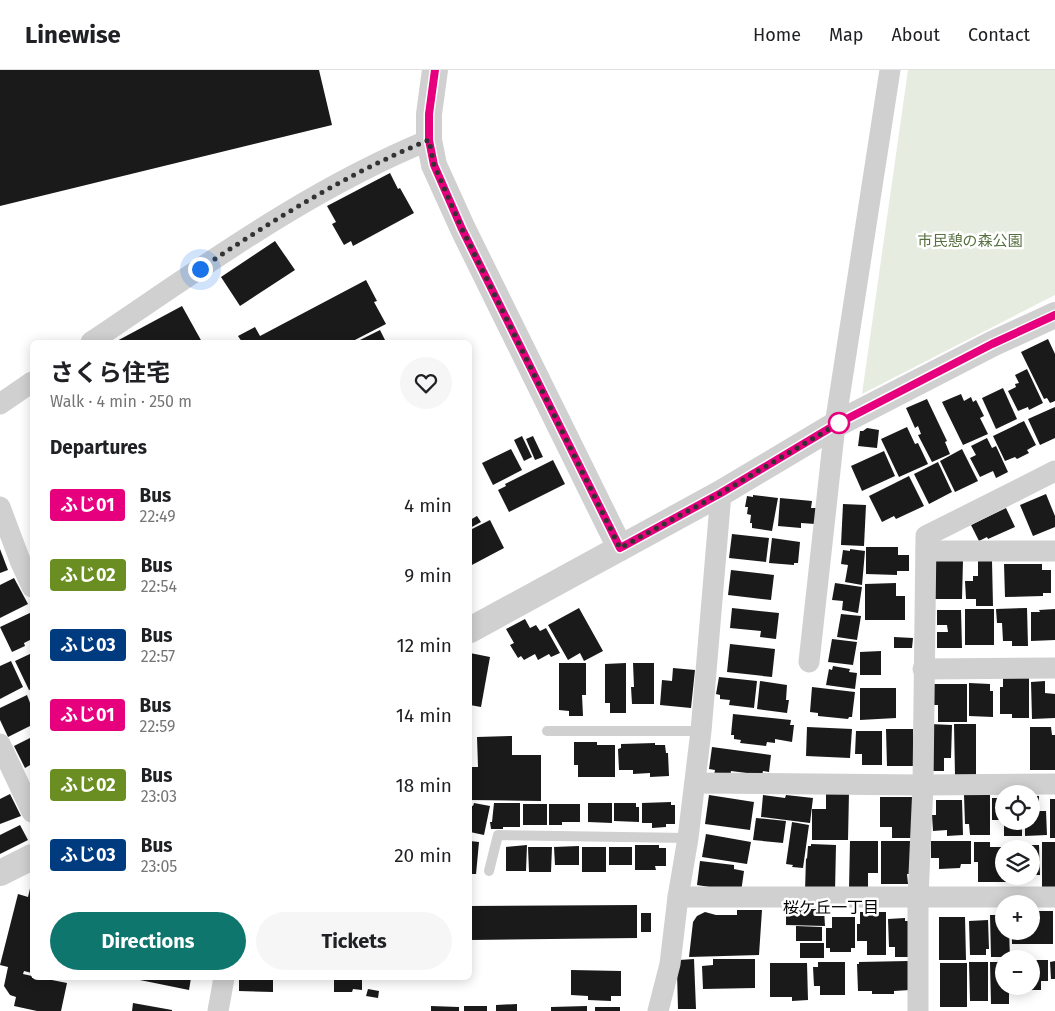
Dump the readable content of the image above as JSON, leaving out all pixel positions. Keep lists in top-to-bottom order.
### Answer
{
  "districts": ["桜ケ丘一丁目"],
  "parks": ["市民憩の森公園"],
  "lines": ["bus line ふじ01"],
  "page": {
    "header": "Linewise",
    "nav": [
      "Home",
      "Map",
      "About",
      "Contact"
    ],
    "heading": [
      ["さくら住宅", "Walk · 4 min · 250 m"],
      "Departures"
    ],
    "list": [
      {
        "mark": "ふじ01",
        "name": "Bus",
        "note": "22:49",
        "value": "4 min"
      },
      {
        "mark": "ふじ02",
        "name": "Bus",
        "note": "22:54",
        "value": "9 min"
      },
      {
        "mark": "ふじ03",
        "name": "Bus",
        "note": "22:57",
        "value": "12 min"
      },
      {
        "mark": "ふじ01",
        "name": "Bus",
        "note": "22:59",
        "value": "14 min"
      },
      {
        "mark": "ふじ02",
        "name": "Bus",
        "note": "23:03",
        "value": "18 min"
      },
      {
        "mark": "ふじ03",
        "name": "Bus",
        "note": "23:05",
        "value": "20 min"
      }
    ],
    "map_buttons": ["+", "−"],
    "buttons": ["Directions", "Tickets"]
  }
}
